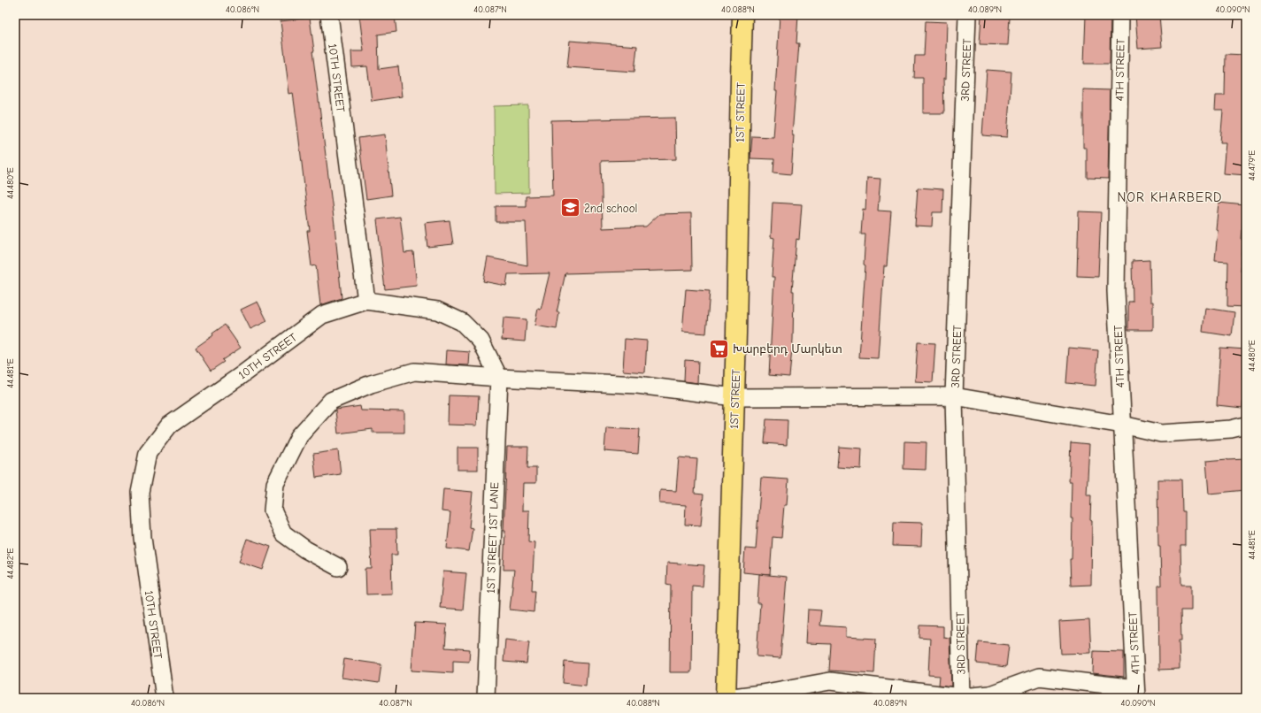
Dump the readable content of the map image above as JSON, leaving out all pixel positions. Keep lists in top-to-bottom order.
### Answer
{
  "streets": {
    "main road": ["1ST STREET"],
    "street": [
      "3RD STREET",
      "4TH STREET",
      "10TH STREET",
      "1ST STREET 1ST LANE"
    ]
  },
  "districts": ["NOR KHARBERD"],
  "places": {
    "school or university": ["2nd school"],
    "supermarket": ["Խարբերդ Մարկետ"]
  },
  "coordinates": [
    "40.086°N",
    "40.087°N",
    "40.088°N",
    "40.089°N",
    "40.090°N",
    "44.479°E",
    "44.480°E",
    "44.481°E",
    "44.482°E"
  ]
}
